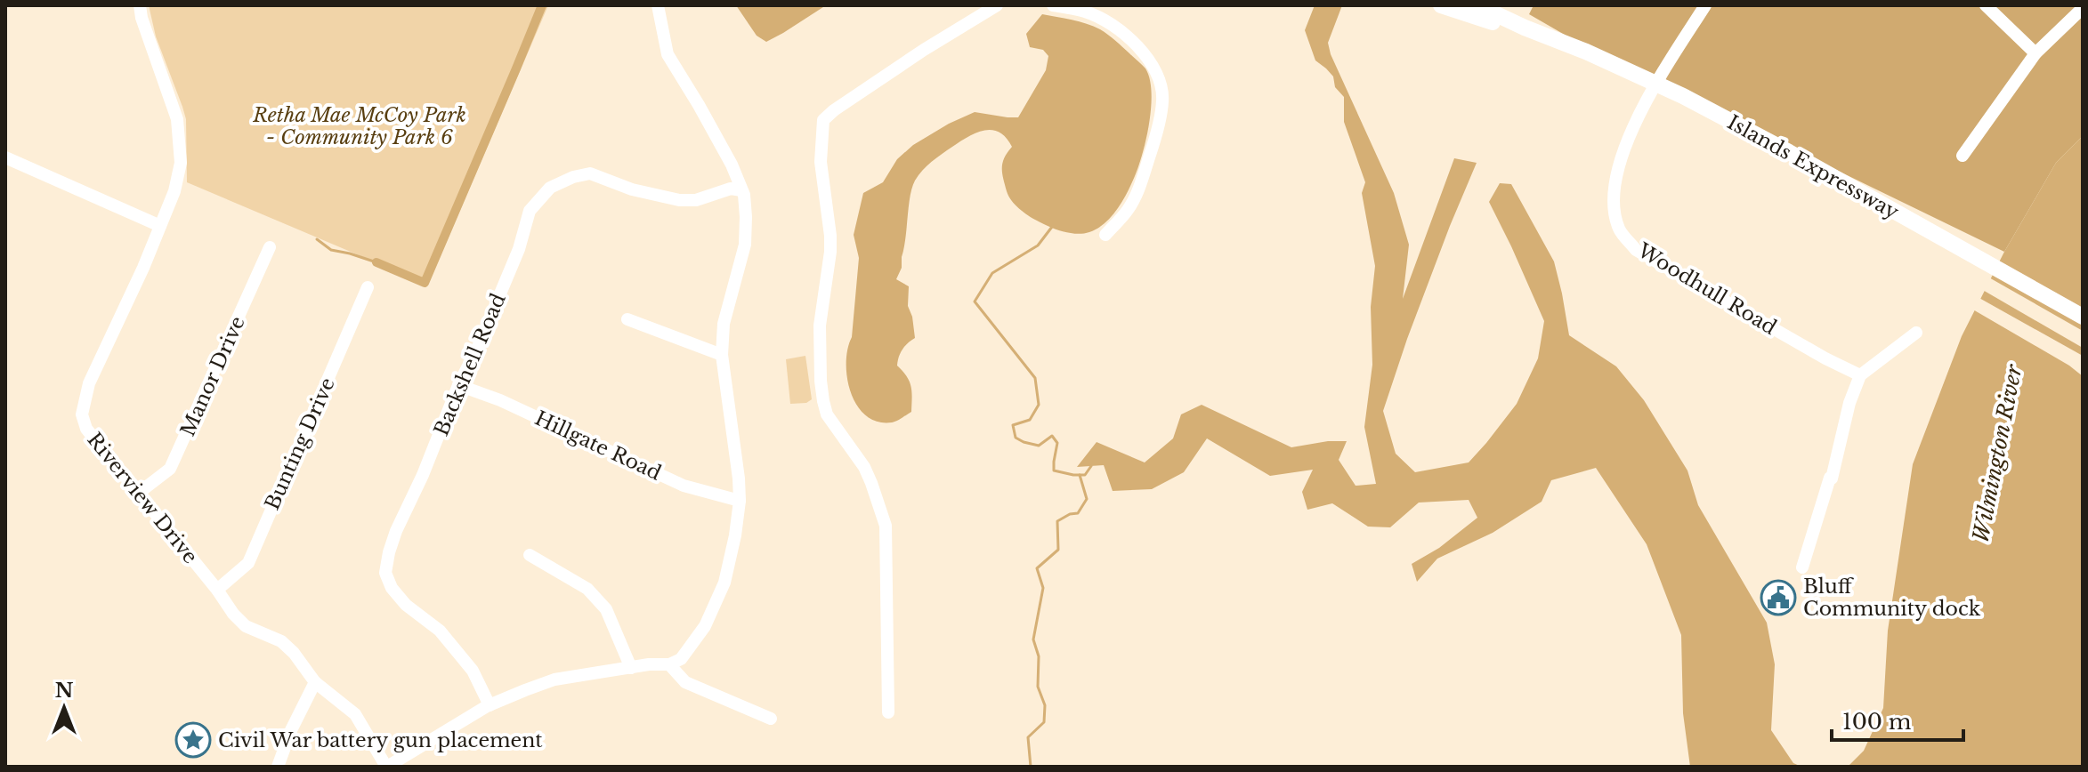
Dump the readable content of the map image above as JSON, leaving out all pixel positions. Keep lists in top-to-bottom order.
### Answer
{
  "streets": {
    "main road": ["Islands Expressway"],
    "street": [
      "Woodhull Road",
      "Backshell Road",
      "Manor Drive",
      "Bunting Drive",
      "Hillgate Road",
      "Riverview Drive"
    ]
  },
  "crossings": [
    ["Islands Expressway", "Woodhull Road"],
    ["Backshell Road", "Hillgate Road"],
    ["Manor Drive", "Riverview Drive"],
    ["Bunting Drive", "Riverview Drive"]
  ],
  "water": ["Wilmington River"],
  "parks": ["Retha Mae McCoy Park - Community Park 6"],
  "places": {
    "public building": ["Bluff Community dock"],
    "place": ["Civil War battery gun placement"]
  },
  "scale_bar": "100 m",
  "north": "top"
}
